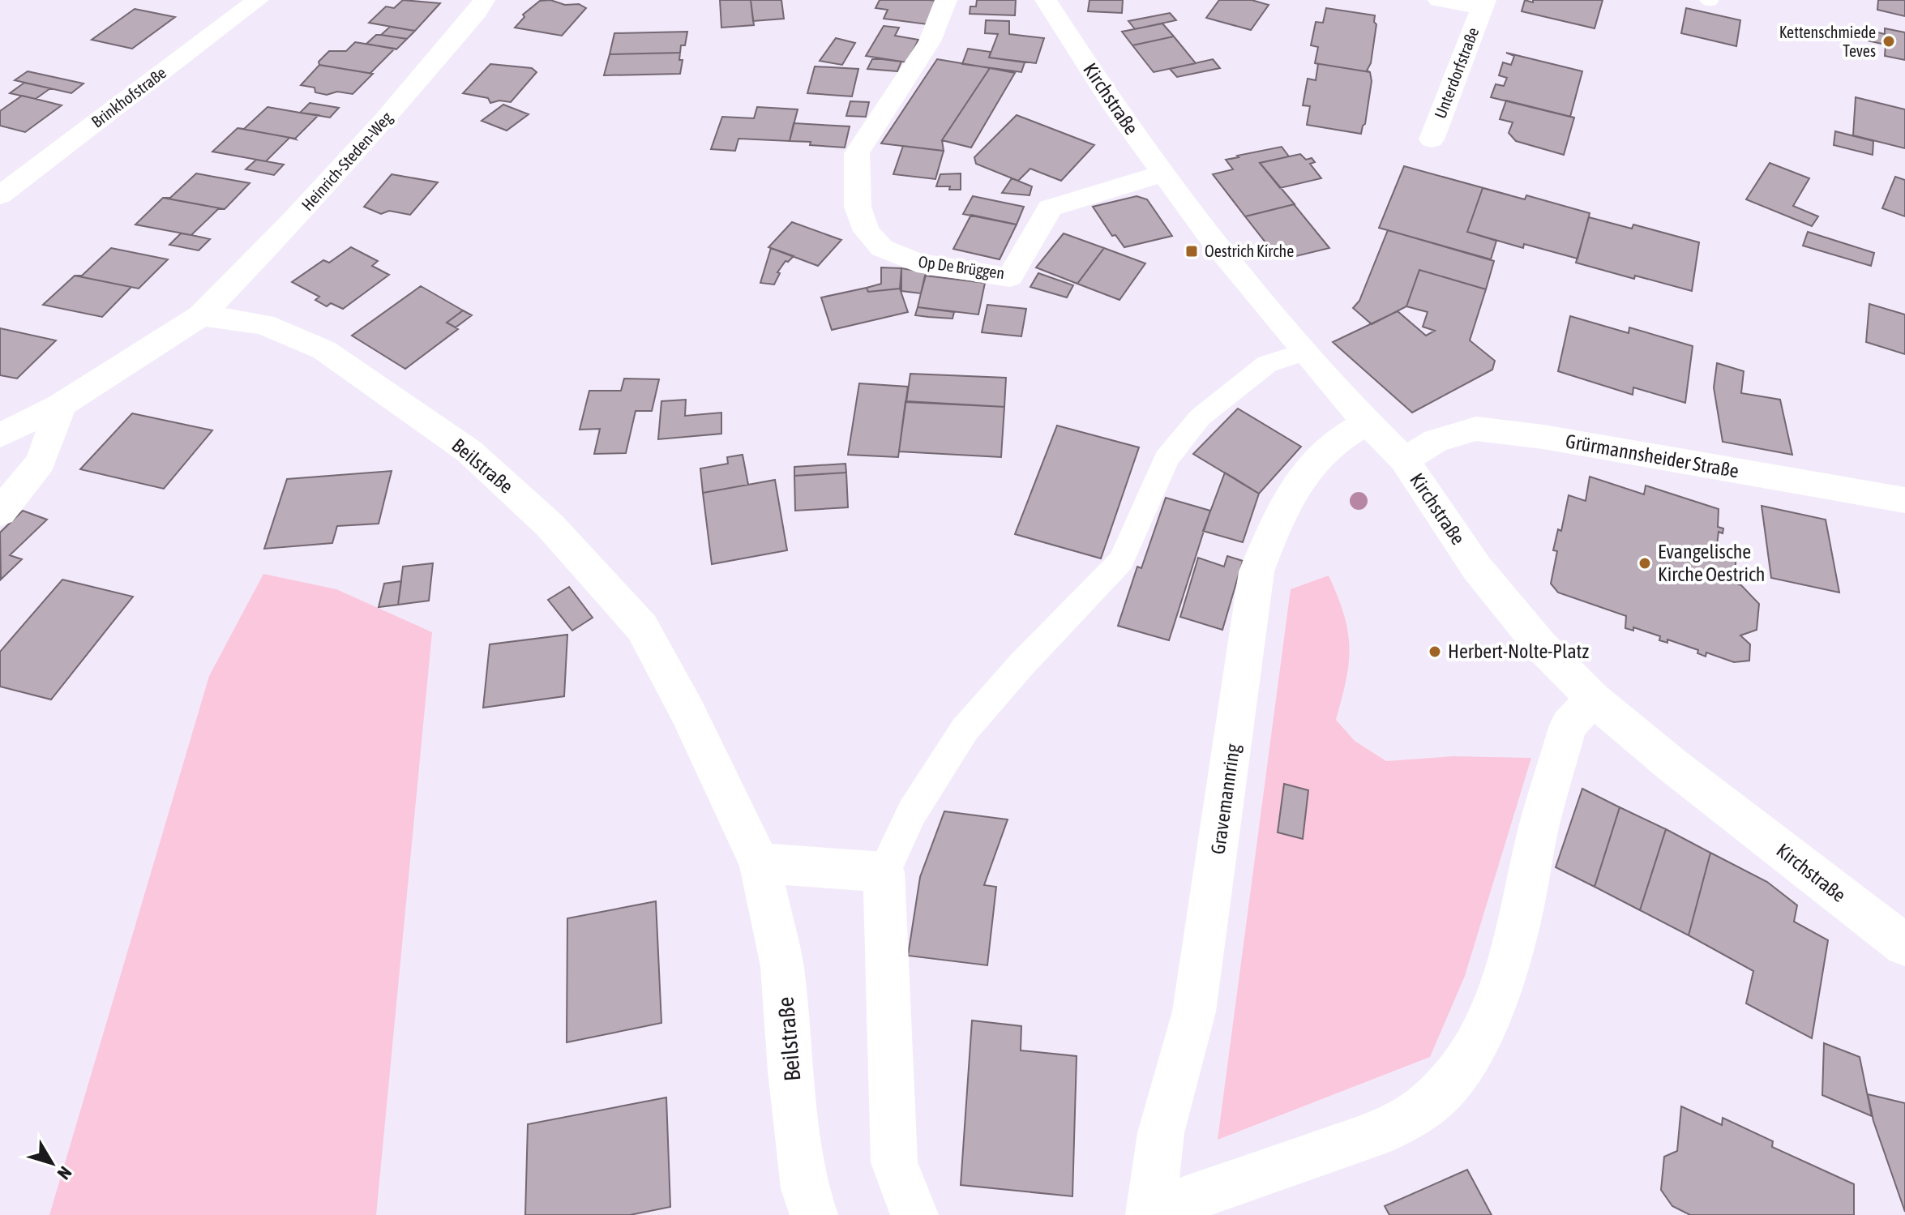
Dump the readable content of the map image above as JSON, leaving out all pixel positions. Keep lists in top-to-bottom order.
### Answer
{
  "streets": {
    "street": [
      "Unterdorfstraße",
      "Brinkhofstraße",
      "Kirchstraße",
      "Heinrich-Steden-Weg",
      "Op De Brüggen",
      "Grürmannsheider Straße",
      "Beilstraße",
      "Gravemannring"
    ]
  },
  "crossings": [
    ["Kirchstraße", "Op De Brüggen"],
    ["Kirchstraße", "Grürmannsheider Straße"],
    ["Kirchstraße", "Gravemannring"],
    ["Heinrich-Steden-Weg", "Beilstraße"]
  ],
  "places": {
    "other": ["Kettenschmiede Teves", "Evangelische Kirche Oestrich", "Herbert-Nolte-Platz"],
    "transit": ["Oestrich Kirche"]
  },
  "north": "bottom right"
}
